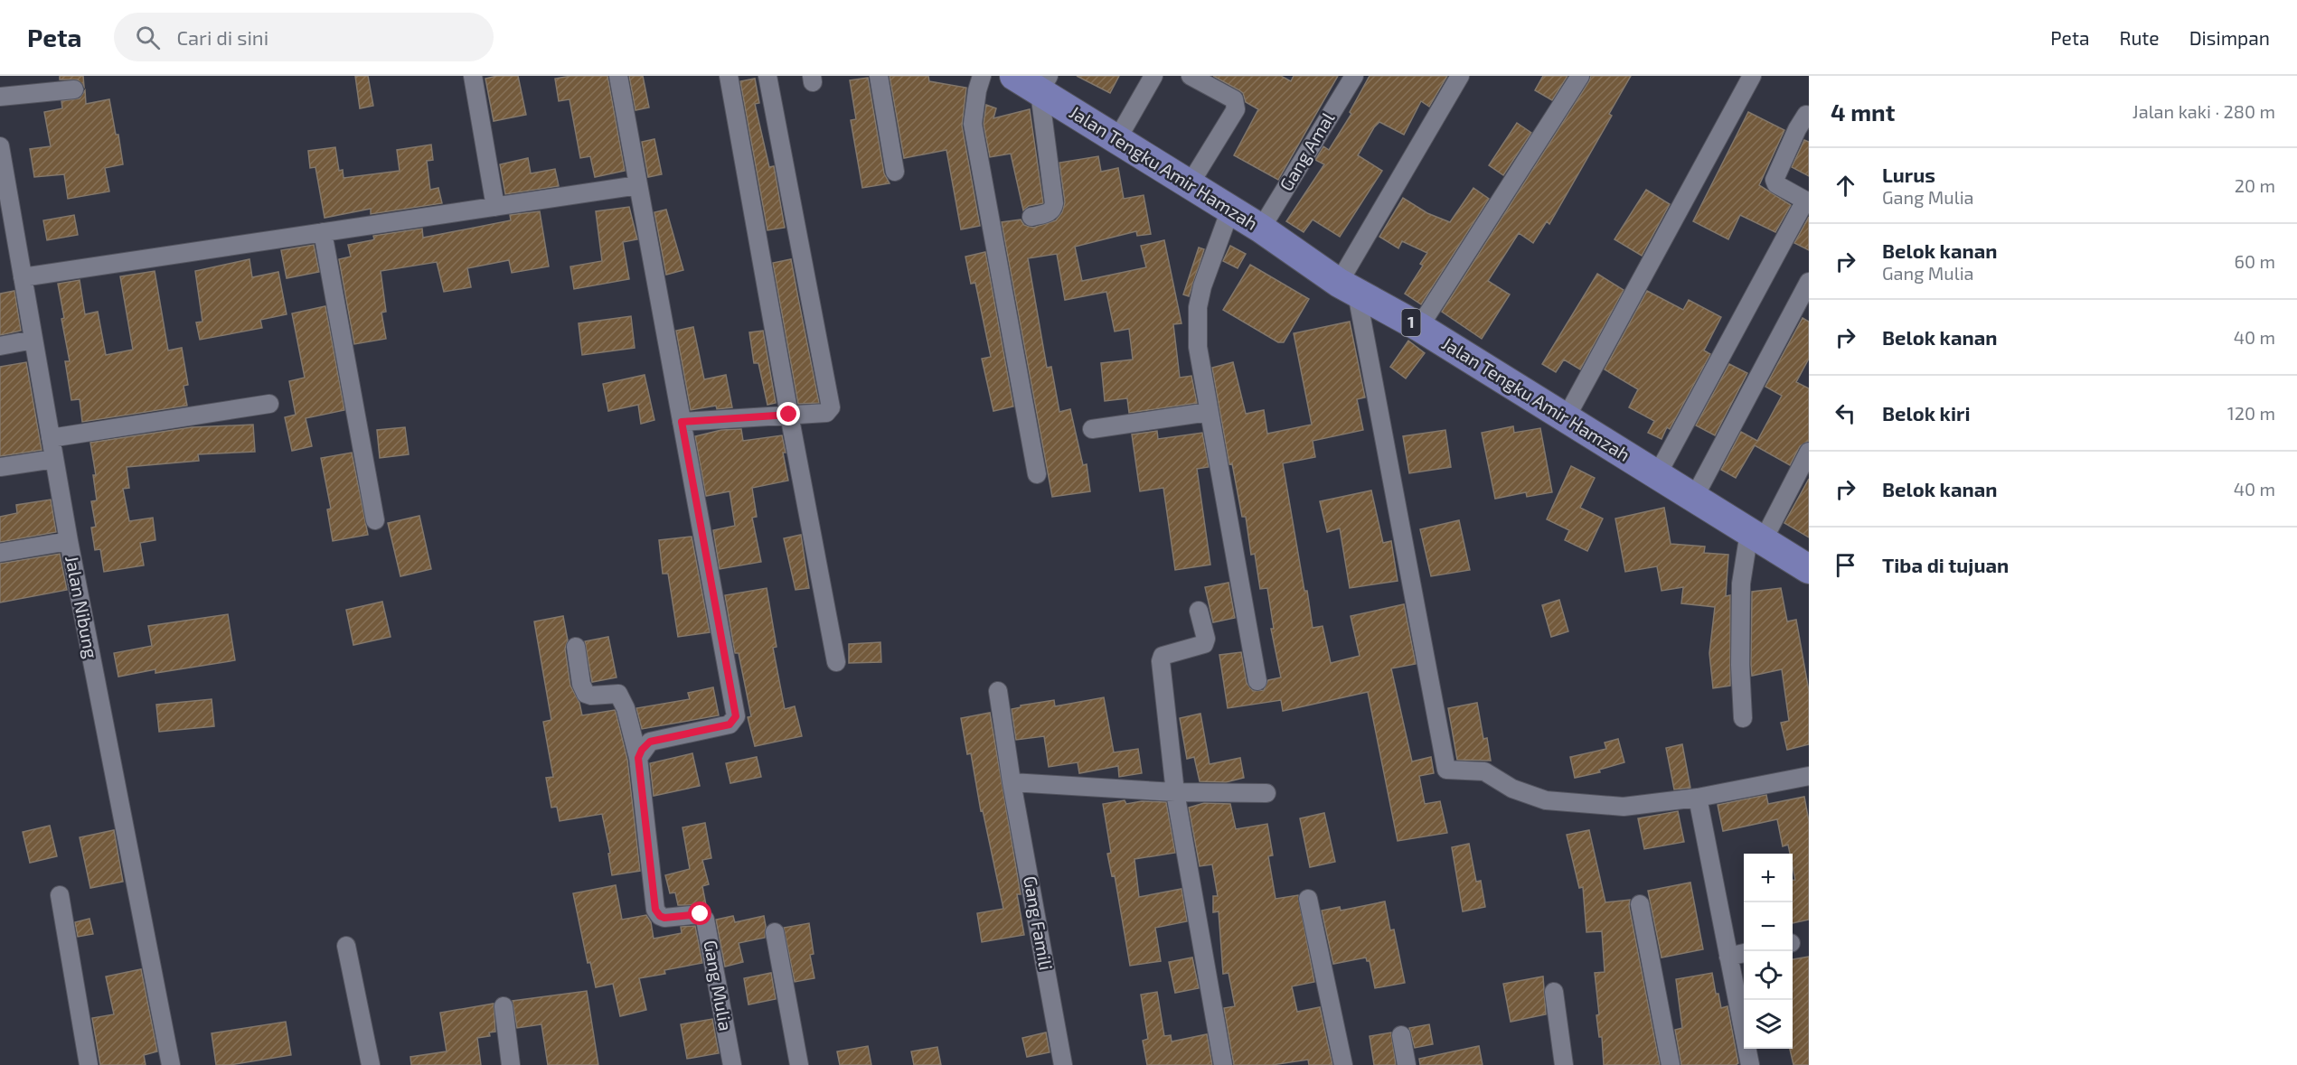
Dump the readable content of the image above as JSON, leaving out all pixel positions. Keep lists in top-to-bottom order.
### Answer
{
  "streets": {
    "main road": ["Jalan Tengku Amir Hamzah", "1"],
    "street": [
      "Gang Amal",
      "Jalan Nibung",
      "Gang Famili",
      "Gang Mulia"
    ]
  },
  "crossings": [
    ["Gang Amal", "Jalan Tengku Amir Hamzah"]
  ],
  "page": {
    "header": "Peta",
    "search": "Cari di sini",
    "nav": ["Peta", "Rute", "Disimpan"],
    "heading": ["4 mnt", "Jalan kaki · 280 m"],
    "list": [
      ["Lurus", "Gang Mulia", "20 m"],
      ["Belok kanan", "Gang Mulia", "60 m"],
      ["Belok kanan", "40 m"],
      ["Belok kiri", "120 m"],
      ["Belok kanan", "40 m"],
      "Tiba di tujuan"
    ],
    "map_buttons": ["+", "−"]
  }
}
